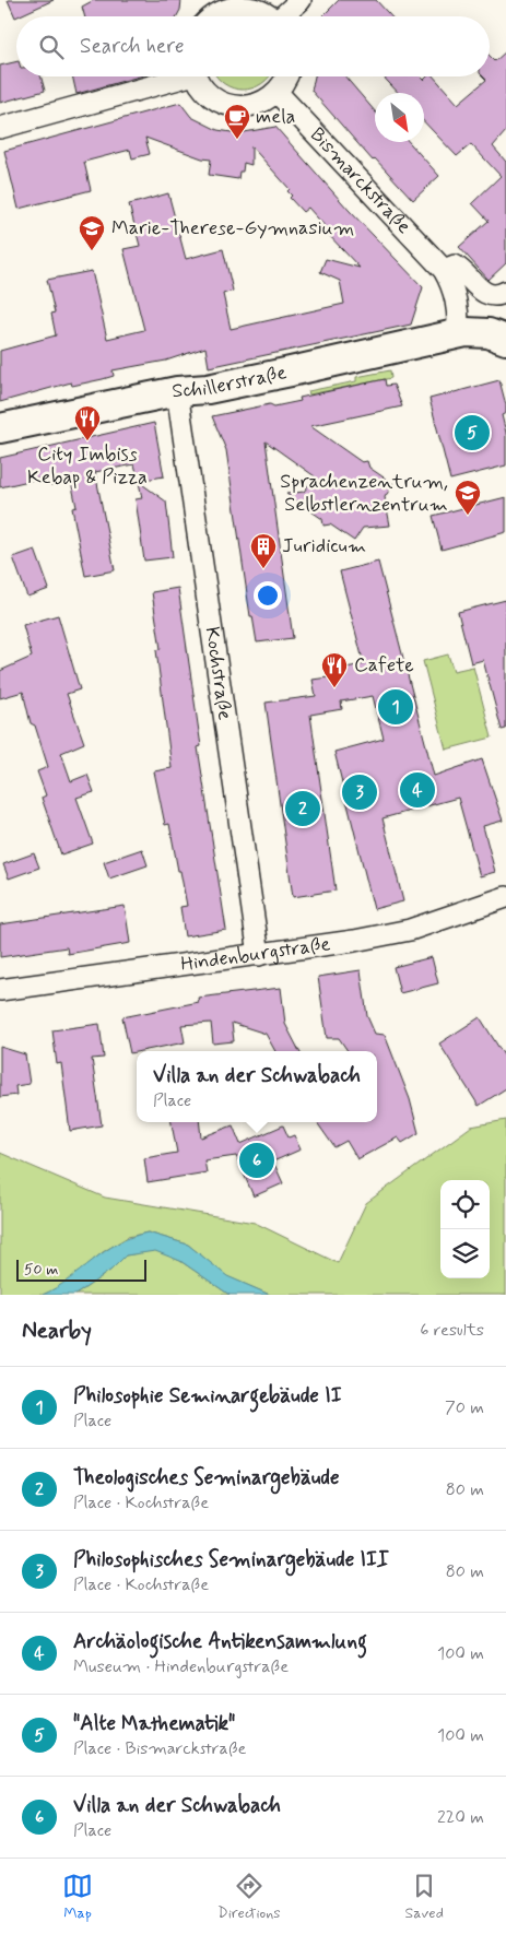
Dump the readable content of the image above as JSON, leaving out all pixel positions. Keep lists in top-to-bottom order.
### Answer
{
  "streets": {
    "street": [
      "Bismarckstraße",
      "Schillerstraße",
      "Kochstraße",
      "Hindenburgstraße"
    ]
  },
  "crossings": [
    ["Bismarckstraße", "Schillerstraße"],
    ["Schillerstraße", "Kochstraße"],
    ["Kochstraße", "Hindenburgstraße"]
  ],
  "places": {
    "cafe": ["mela"],
    "school or university": ["Marie-Therese-Gymnasium", "Sprachenzentrum, Selbstlernzentrum"],
    "restaurant": ["City Imbiss Kebap & Pizza", "Cafete"],
    "building": ["Juridicum"]
  },
  "scale_bar": "50 m",
  "north": "bottom right",
  "page": {
    "search": "Search here",
    "pins": [
      "5",
      "1",
      "4",
      "3",
      "2",
      "6"
    ],
    "popup": ["Villa an der Schwabach", "Place"],
    "scale": "50 m",
    "heading": ["Nearby", "6 results"],
    "list": [
      {
        "mark": "1",
        "name": "Philosophie Seminargebäude II",
        "note": "Place",
        "value": "70 m"
      },
      {
        "mark": "2",
        "name": "Theologisches Seminargebäude",
        "note": "Place · Kochstraße",
        "value": "80 m"
      },
      {
        "mark": "3",
        "name": "Philosophisches Seminargebäude III",
        "note": "Place · Kochstraße",
        "value": "80 m"
      },
      {
        "mark": "4",
        "name": "Archäologische Antikensammlung",
        "note": "Museum · Hindenburgstraße",
        "value": "100 m"
      },
      {
        "mark": "5",
        "name": "\"Alte Mathematik\"",
        "note": "Place · Bismarckstraße",
        "value": "100 m"
      },
      {
        "mark": "6",
        "name": "Villa an der Schwabach",
        "note": "Place",
        "value": "220 m"
      }
    ],
    "nav": ["Map", "Directions", "Saved"]
  }
}
